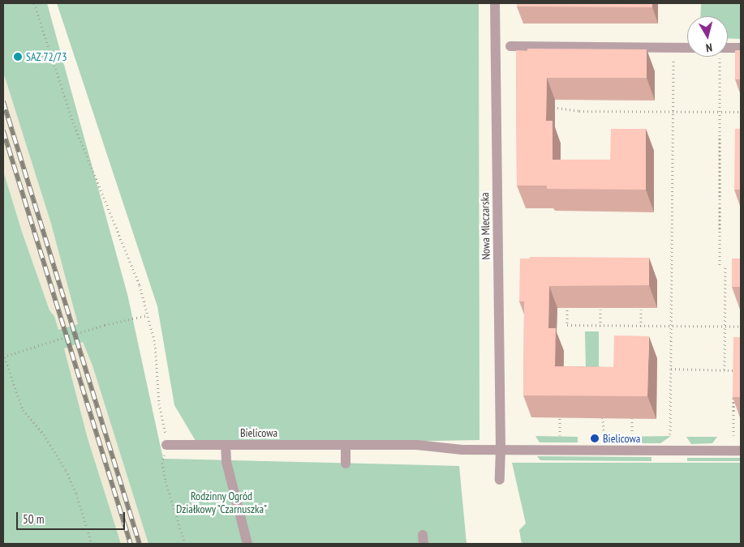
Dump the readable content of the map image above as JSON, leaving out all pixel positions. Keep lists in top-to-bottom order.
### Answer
{
  "streets": {
    "street": ["Nowa Mleczarska", "Bielicowa"]
  },
  "crossings": [
    ["Nowa Mleczarska", "Bielicowa"]
  ],
  "parks": ["Rodzinny Ogród Działkowy \"Czarnuszka\""],
  "places": ["SAZ 72/73", "Bielicowa"],
  "scale_bar": "50 m",
  "north": "bottom"
}
